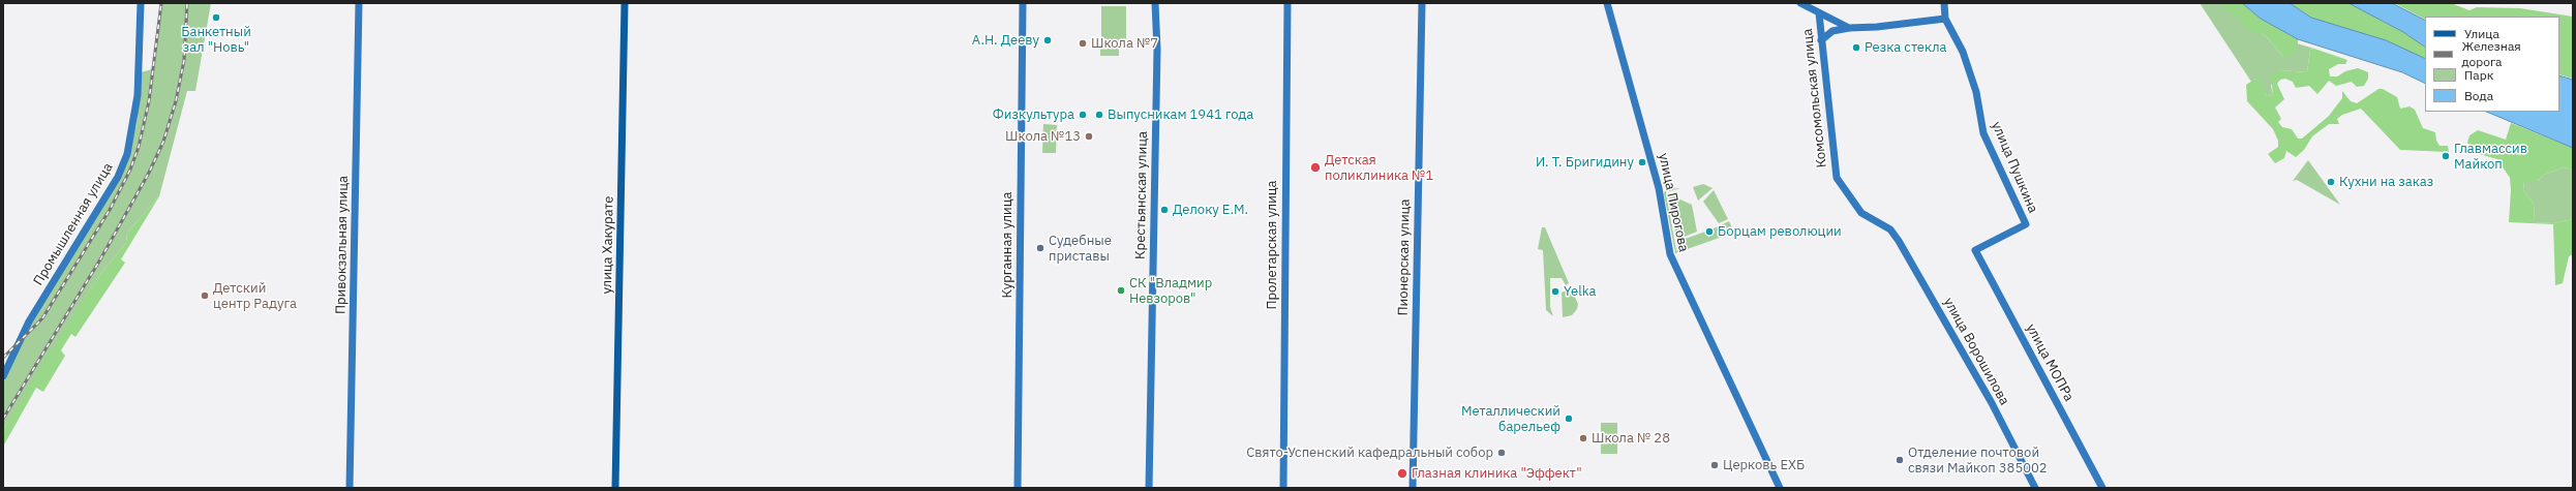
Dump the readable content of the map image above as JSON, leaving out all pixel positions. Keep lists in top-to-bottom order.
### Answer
{
  "streets": {
    "main road": ["улица Хакурате"],
    "street": [
      "Комсомольская улица",
      "улица Пушкина",
      "Крестьянская улица",
      "улица Пирогова",
      "Промышленная улица",
      "Привокзальная улица",
      "Курганная улица",
      "Пролетарская улица",
      "Пионерская улица",
      "улица Ворошилова",
      "улица МОПРа"
    ]
  },
  "crossings": [
    ["Комсомольская улица", "улица Ворошилова"],
    ["улица Пушкина", "улица МОПРа"]
  ],
  "places": [
    "Банкетный зал \"Новь\"",
    "А.Н. Дееву",
    "Школа №7",
    "Резка стекла",
    "Физкультура",
    "Выпусникам 1941 года",
    "Школа №13",
    "Главмассив Майкоп",
    "И. Т. Бригидину",
    "Детская поликлиника №1",
    "Кухни на заказ",
    "Делоку Е.М.",
    "Борцам революции",
    "Судебные приставы",
    "СК \"Владмир Невзоров\"",
    "Yelka",
    "Детский центр Радуга",
    "Металлический барельеф",
    "Школа № 28",
    "Свято-Успенский кафедральный собор",
    "Отделение почтовой связи Майкоп 385002",
    "Церковь ЕХБ",
    "Глазная клиника \"Эффект\""
  ],
  "legend": [
    "Улица",
    "Железная дорога",
    "Парк",
    "Вода"
  ]
}
